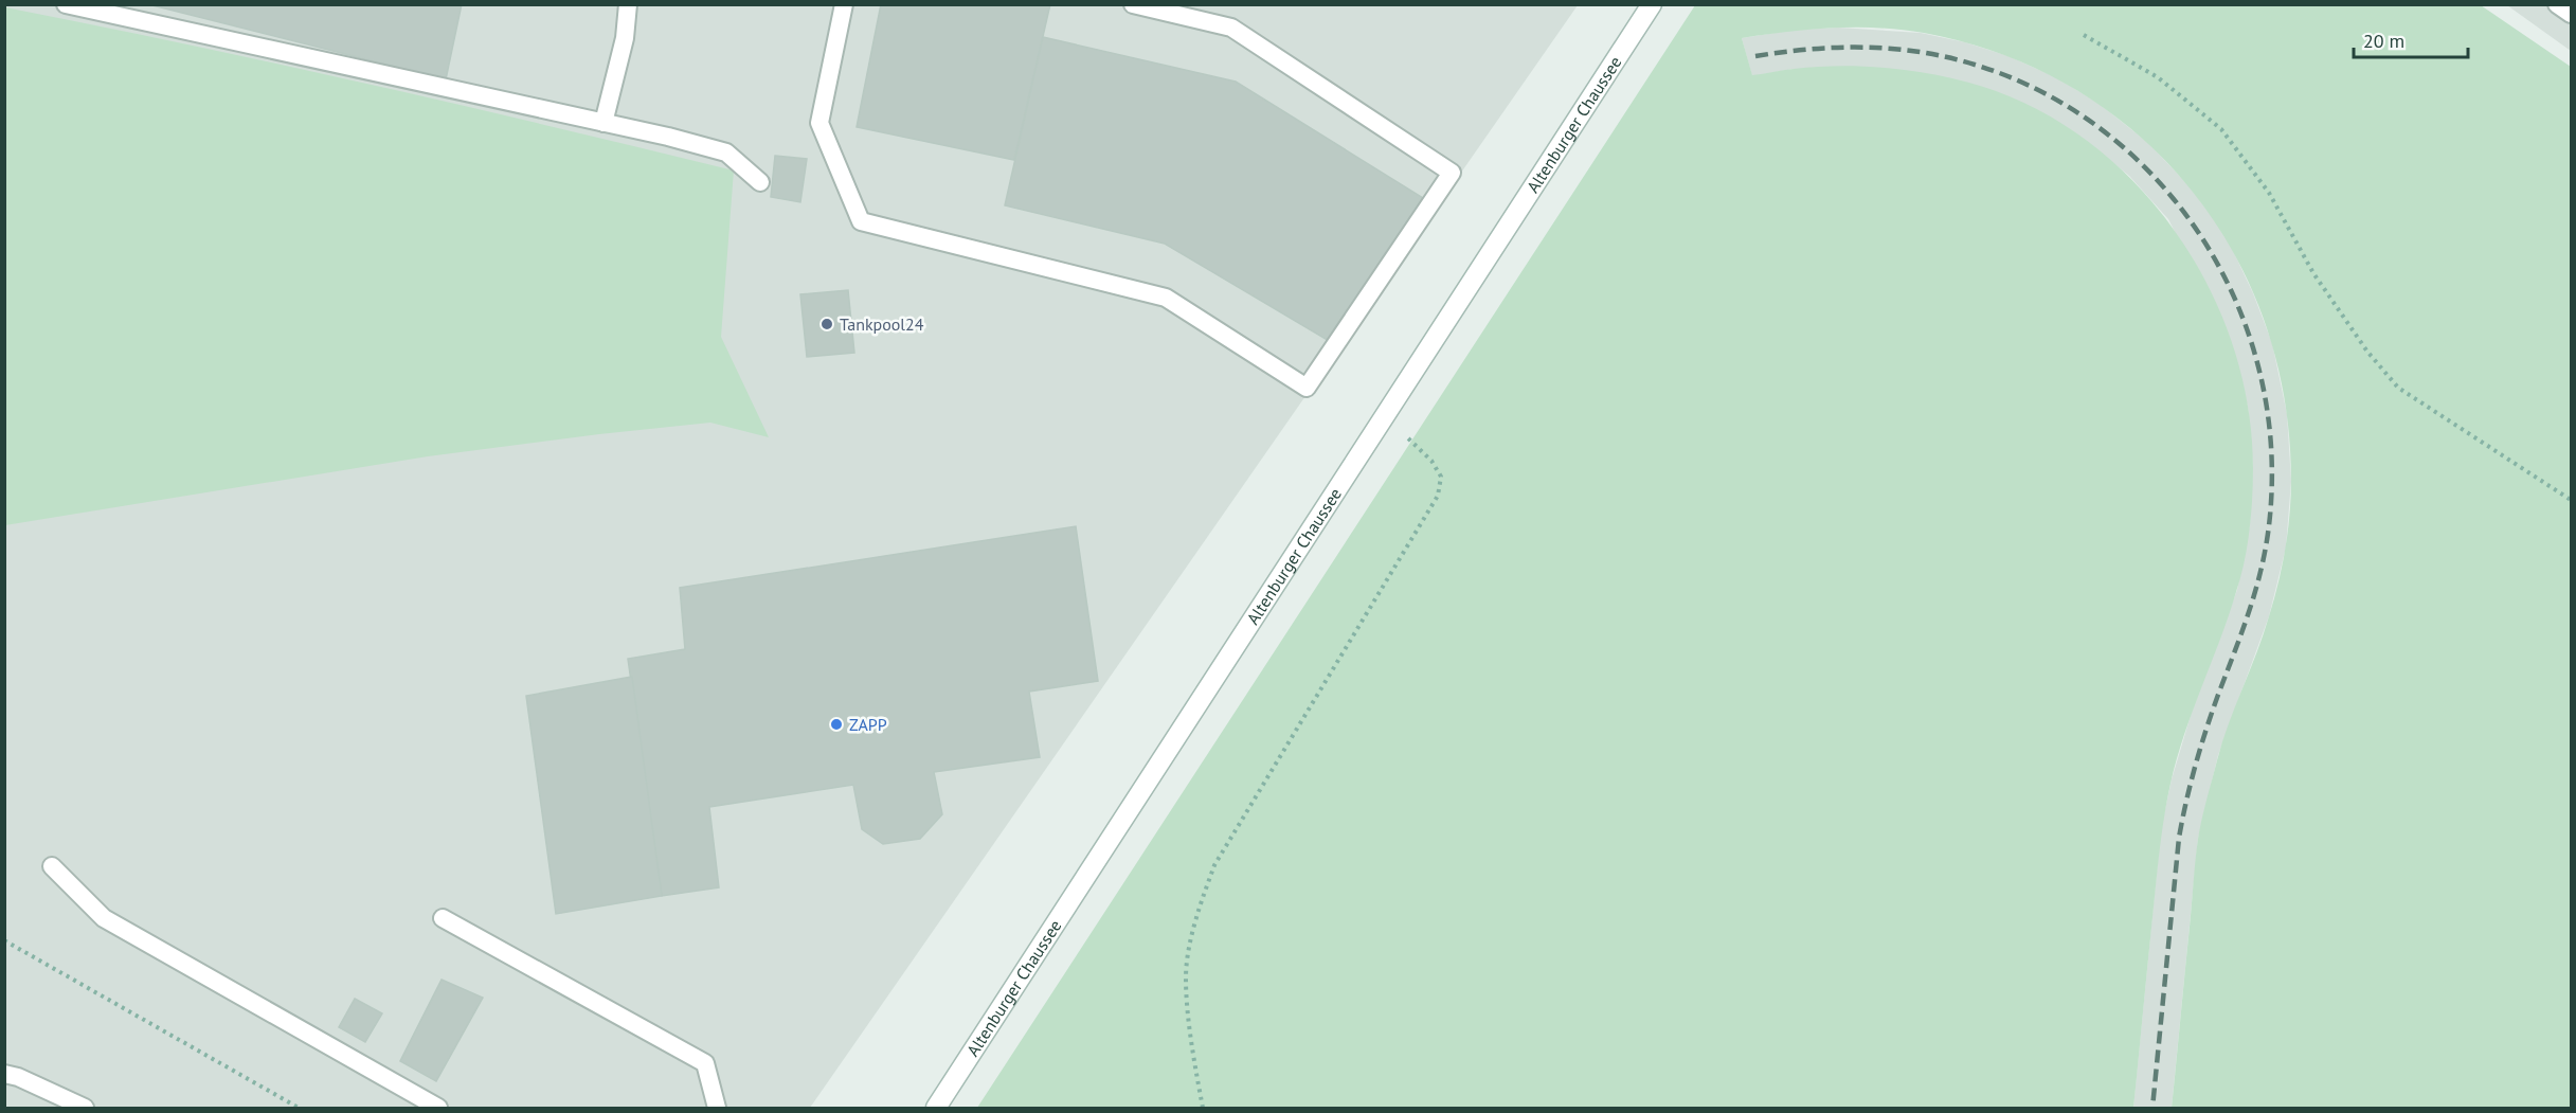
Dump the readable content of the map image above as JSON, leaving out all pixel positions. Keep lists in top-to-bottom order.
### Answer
{
  "streets": {
    "main road": ["Altenburger Chaussee"]
  },
  "places": ["Tankpool24", "ZAPP"],
  "scale_bar": "20 m"
}
